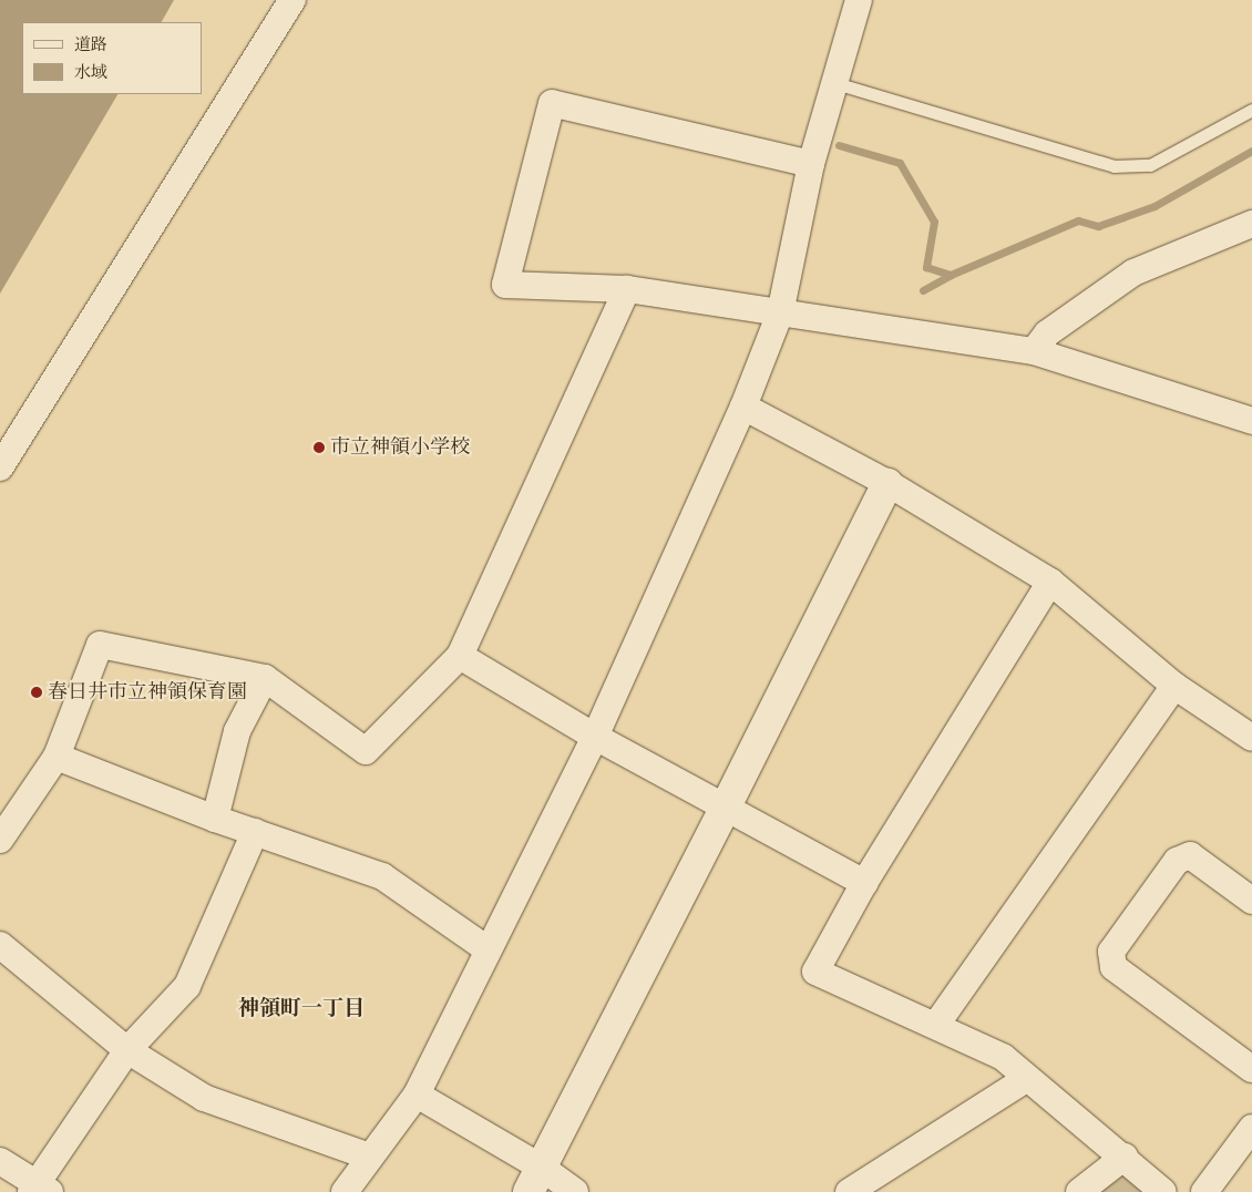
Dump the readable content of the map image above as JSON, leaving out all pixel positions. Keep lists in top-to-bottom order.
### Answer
{
  "districts": ["神領町一丁目"],
  "places": ["市立神領小学校", "春日井市立神領保育園"],
  "legend": ["道路", "水域"]
}
